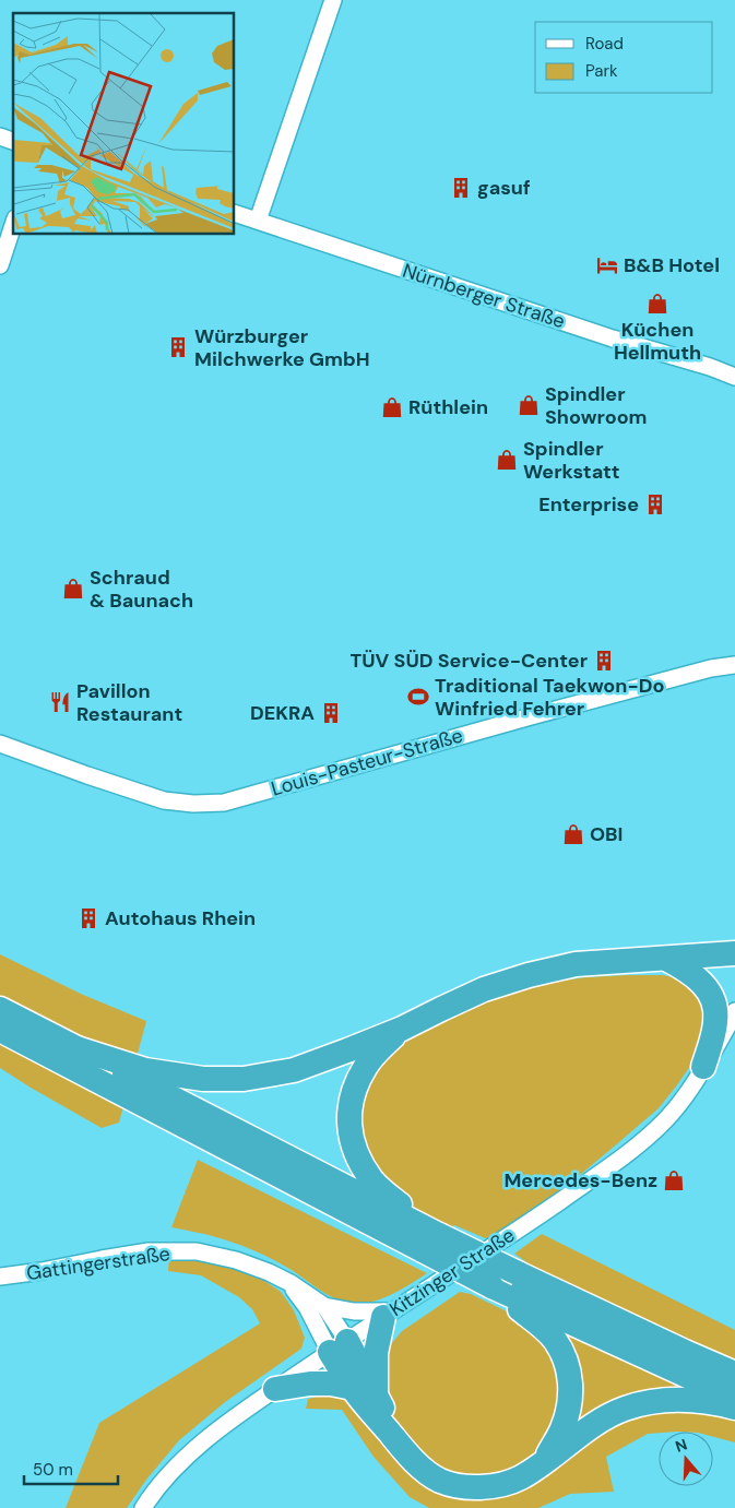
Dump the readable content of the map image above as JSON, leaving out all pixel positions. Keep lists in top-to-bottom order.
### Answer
{
  "streets": {
    "street": [
      "Nürnberger Straße",
      "Louis-Pasteur-Straße",
      "Gattingerstraße",
      "Kitzinger Straße"
    ]
  },
  "crossings": [
    ["Gattingerstraße", "Kitzinger Straße"]
  ],
  "places": {
    "building": [
      "gasuf",
      "Würzburger Milchwerke GmbH",
      "Enterprise",
      "TÜV SÜD Service-Center",
      "DEKRA",
      "Autohaus Rhein"
    ],
    "hotel": ["B&B Hotel"],
    "shop": [
      "Küchen Hellmuth",
      "Spindler Showroom",
      "Rüthlein",
      "Spindler Werkstatt",
      "Schraud & Baunach",
      "OBI",
      "Mercedes-Benz"
    ],
    "sports": ["Traditional Taekwon-Do Winfried Fehrer"],
    "restaurant": ["Pavillon Restaurant"]
  },
  "legend": ["Road", "Park"],
  "scale_bar": "50 m",
  "north": "top"
}
